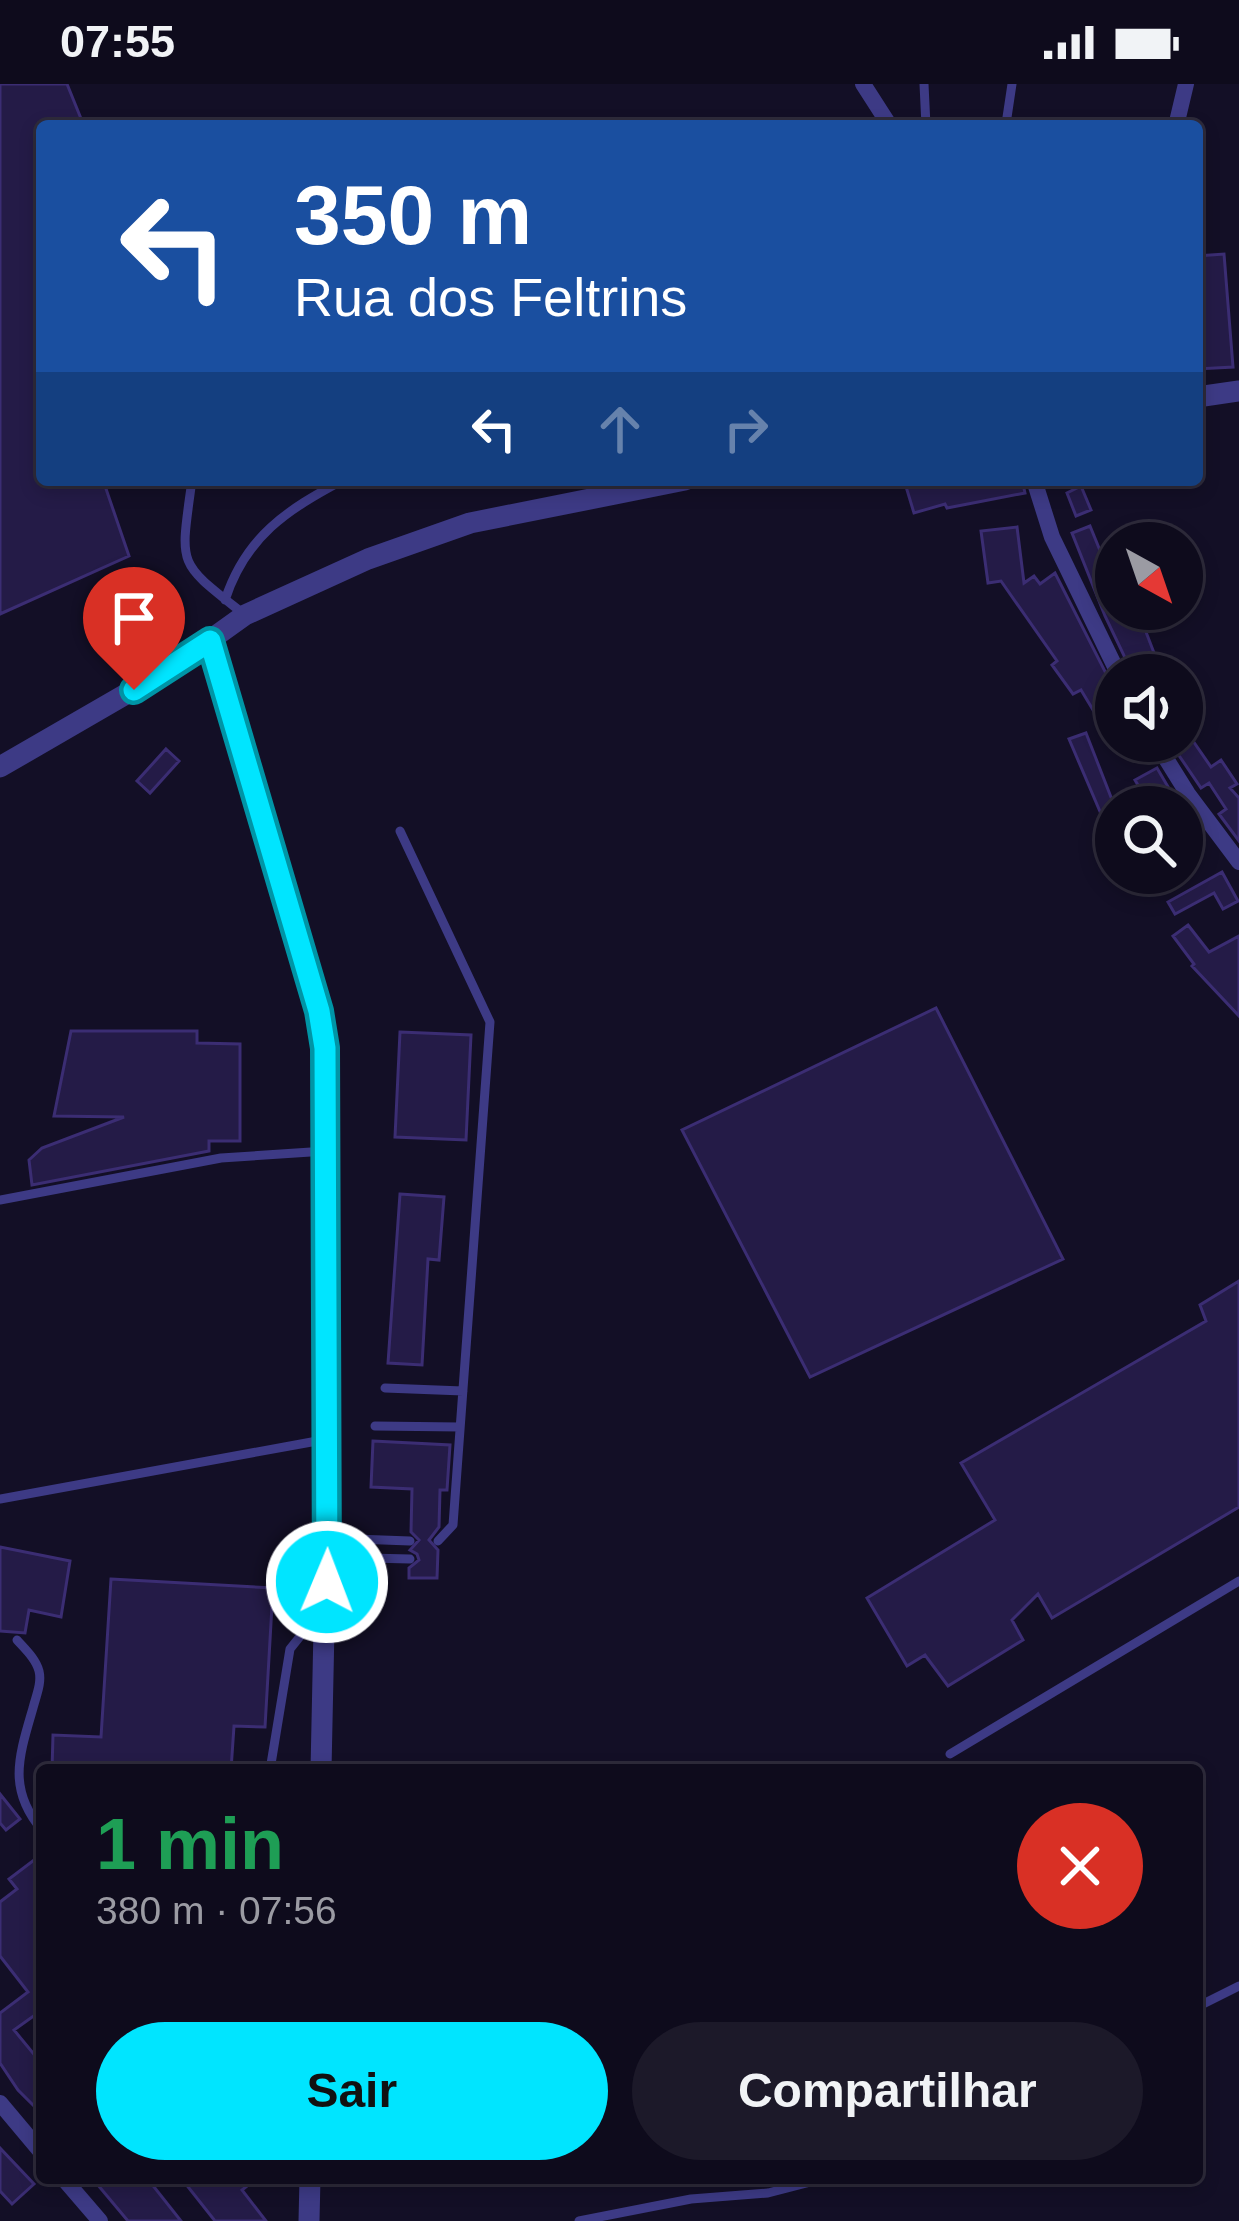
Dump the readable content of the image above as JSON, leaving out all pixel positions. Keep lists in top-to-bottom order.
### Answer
{
  "north": "bottom right",
  "page": {
    "status": "07:55",
    "turn": ["350 m", "Rua dos Feltrins"],
    "heading": ["1 min", "380 m · 07:56"],
    "buttons": ["Sair", "Compartilhar"]
  }
}
